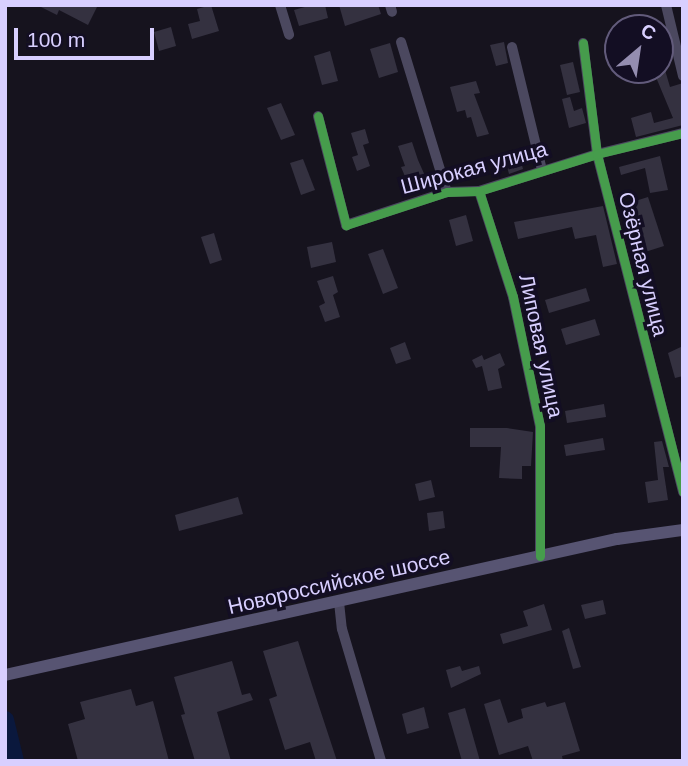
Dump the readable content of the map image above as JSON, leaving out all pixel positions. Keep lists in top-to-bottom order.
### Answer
{
  "streets": {
    "main road": ["Новороссийское шоссе"],
    "street": ["Широкая улица", "Озёрная улица", "Липовая улица"]
  },
  "crossings": [
    ["Широкая улица", "Озёрная улица"],
    ["Широкая улица", "Липовая улица"],
    ["Липовая улица", "Новороссийское шоссе"]
  ],
  "scale_bar": "100 m",
  "north": "top right"
}
